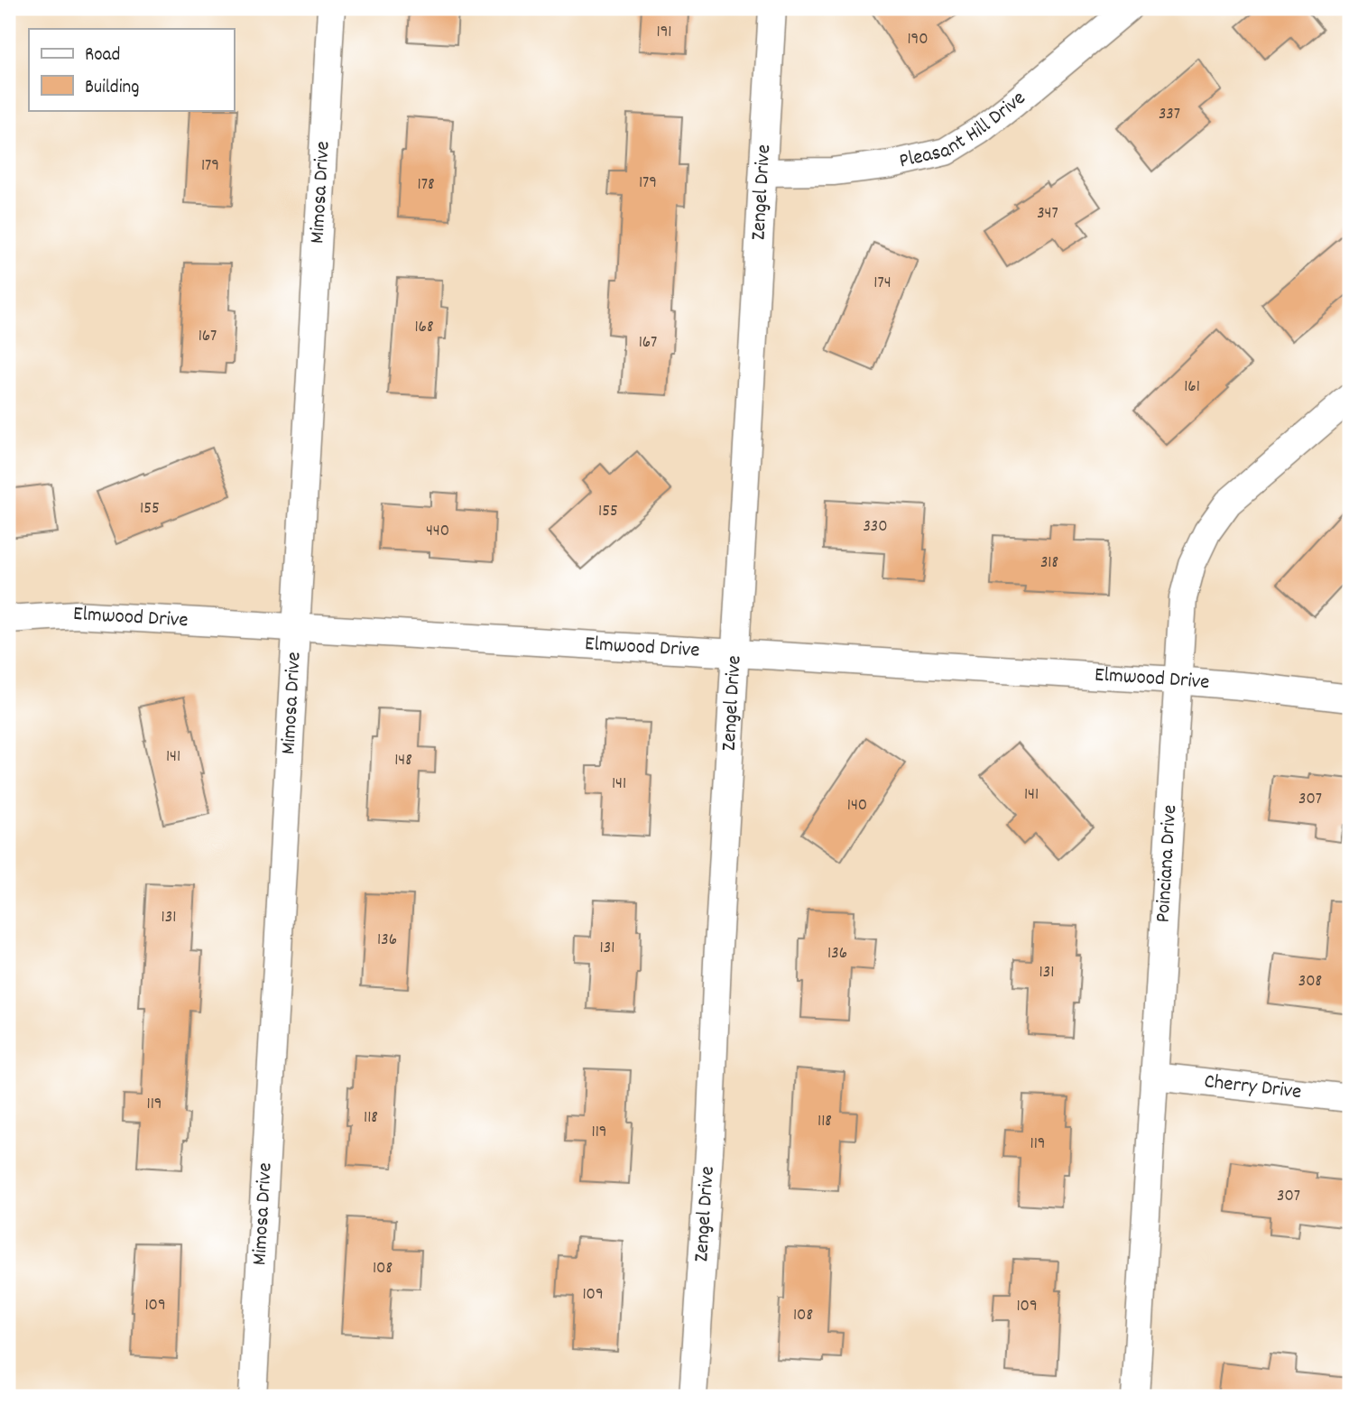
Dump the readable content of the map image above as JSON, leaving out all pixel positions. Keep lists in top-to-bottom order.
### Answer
{
  "streets": {
    "street": [
      "Pleasant Hill Drive",
      "Mimosa Drive",
      "Zengel Drive",
      "Elmwood Drive",
      "Poinciana Drive",
      "Cherry Drive"
    ]
  },
  "crossings": [
    ["Pleasant Hill Drive", "Zengel Drive"],
    ["Mimosa Drive", "Elmwood Drive"],
    ["Zengel Drive", "Elmwood Drive"],
    ["Elmwood Drive", "Poinciana Drive"],
    ["Poinciana Drive", "Cherry Drive"]
  ],
  "house_numbers": [
    "191",
    "190",
    "337",
    "179",
    "179",
    "178",
    "347",
    "174",
    "168",
    "167",
    "167",
    "161",
    "155",
    "155",
    "330",
    "440",
    "318",
    "141",
    "148",
    "141",
    "141",
    "307",
    "140",
    "131",
    "136",
    "131",
    "136",
    "131",
    "308",
    "119",
    "118",
    "118",
    "119",
    "119",
    "307",
    "108",
    "109",
    "109",
    "109",
    "108"
  ],
  "legend": ["Road", "Building"]
}
